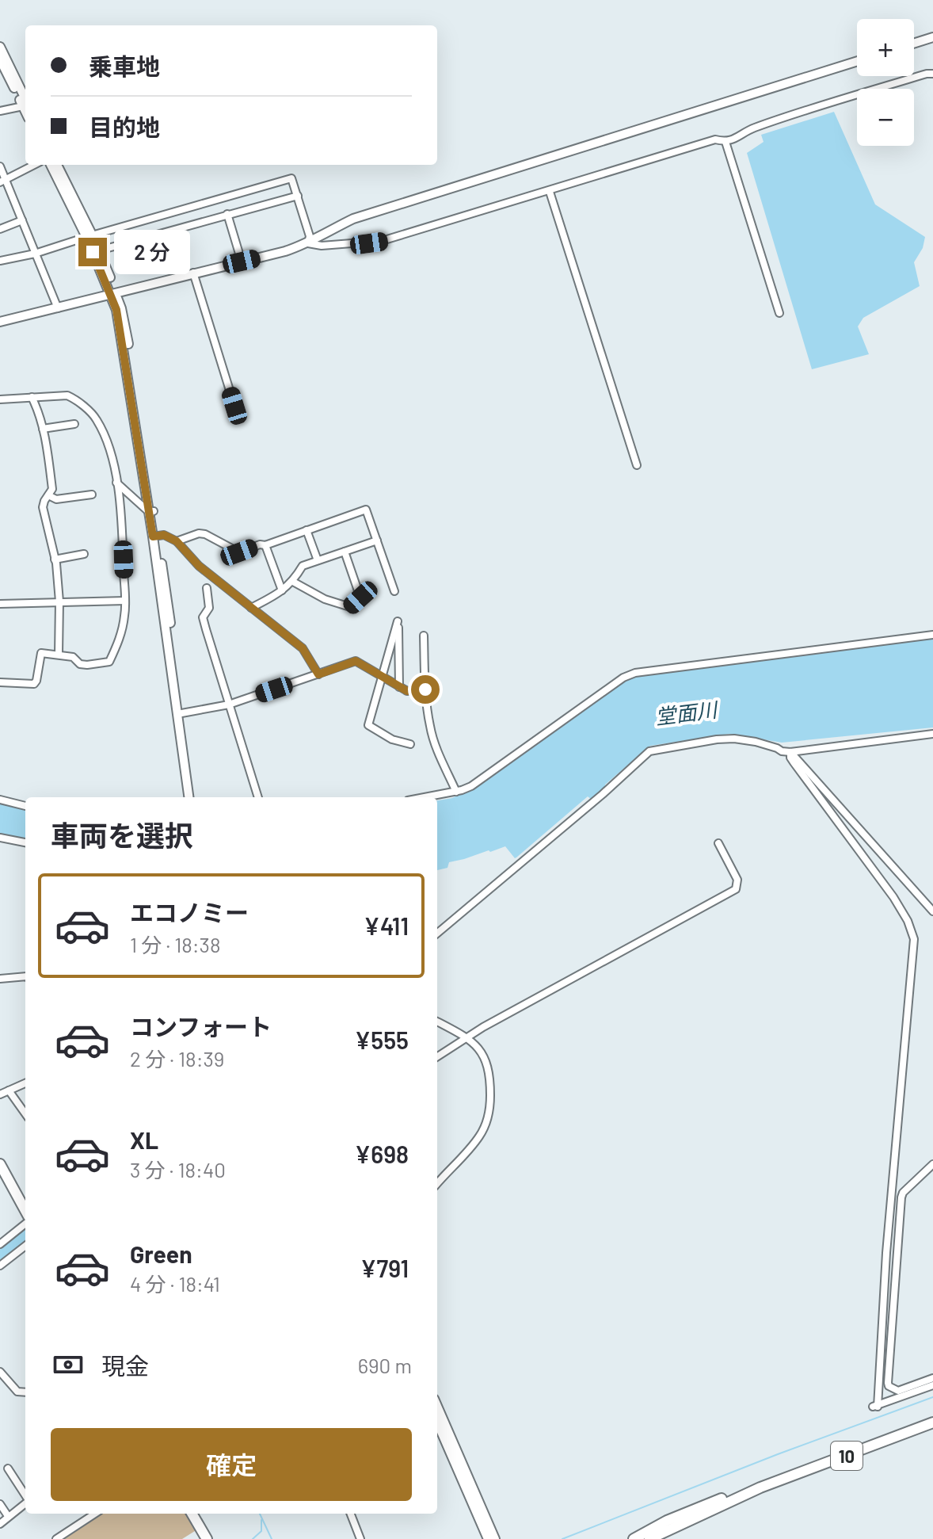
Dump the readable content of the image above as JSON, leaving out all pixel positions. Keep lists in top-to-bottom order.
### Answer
{
  "streets": {
    "main road": ["10"]
  },
  "water": ["堂面川"],
  "page": {
    "map_buttons": ["+", "−"],
    "banner": ["乗車地", "目的地"],
    "bubble": "2 分",
    "heading": "車両を選択",
    "list": [
      {
        "name": "エコノミー",
        "note": "1 分 · 18:38",
        "value": "¥411"
      },
      {
        "name": "コンフォート",
        "note": "2 分 · 18:39",
        "value": "¥555"
      },
      {
        "name": "XL",
        "note": "3 分 · 18:40",
        "value": "¥698"
      },
      {
        "name": "Green",
        "note": "4 分 · 18:41",
        "value": "¥791"
      }
    ],
    "pay": ["現金", "690 m"],
    "buttons": "確定"
  }
}
